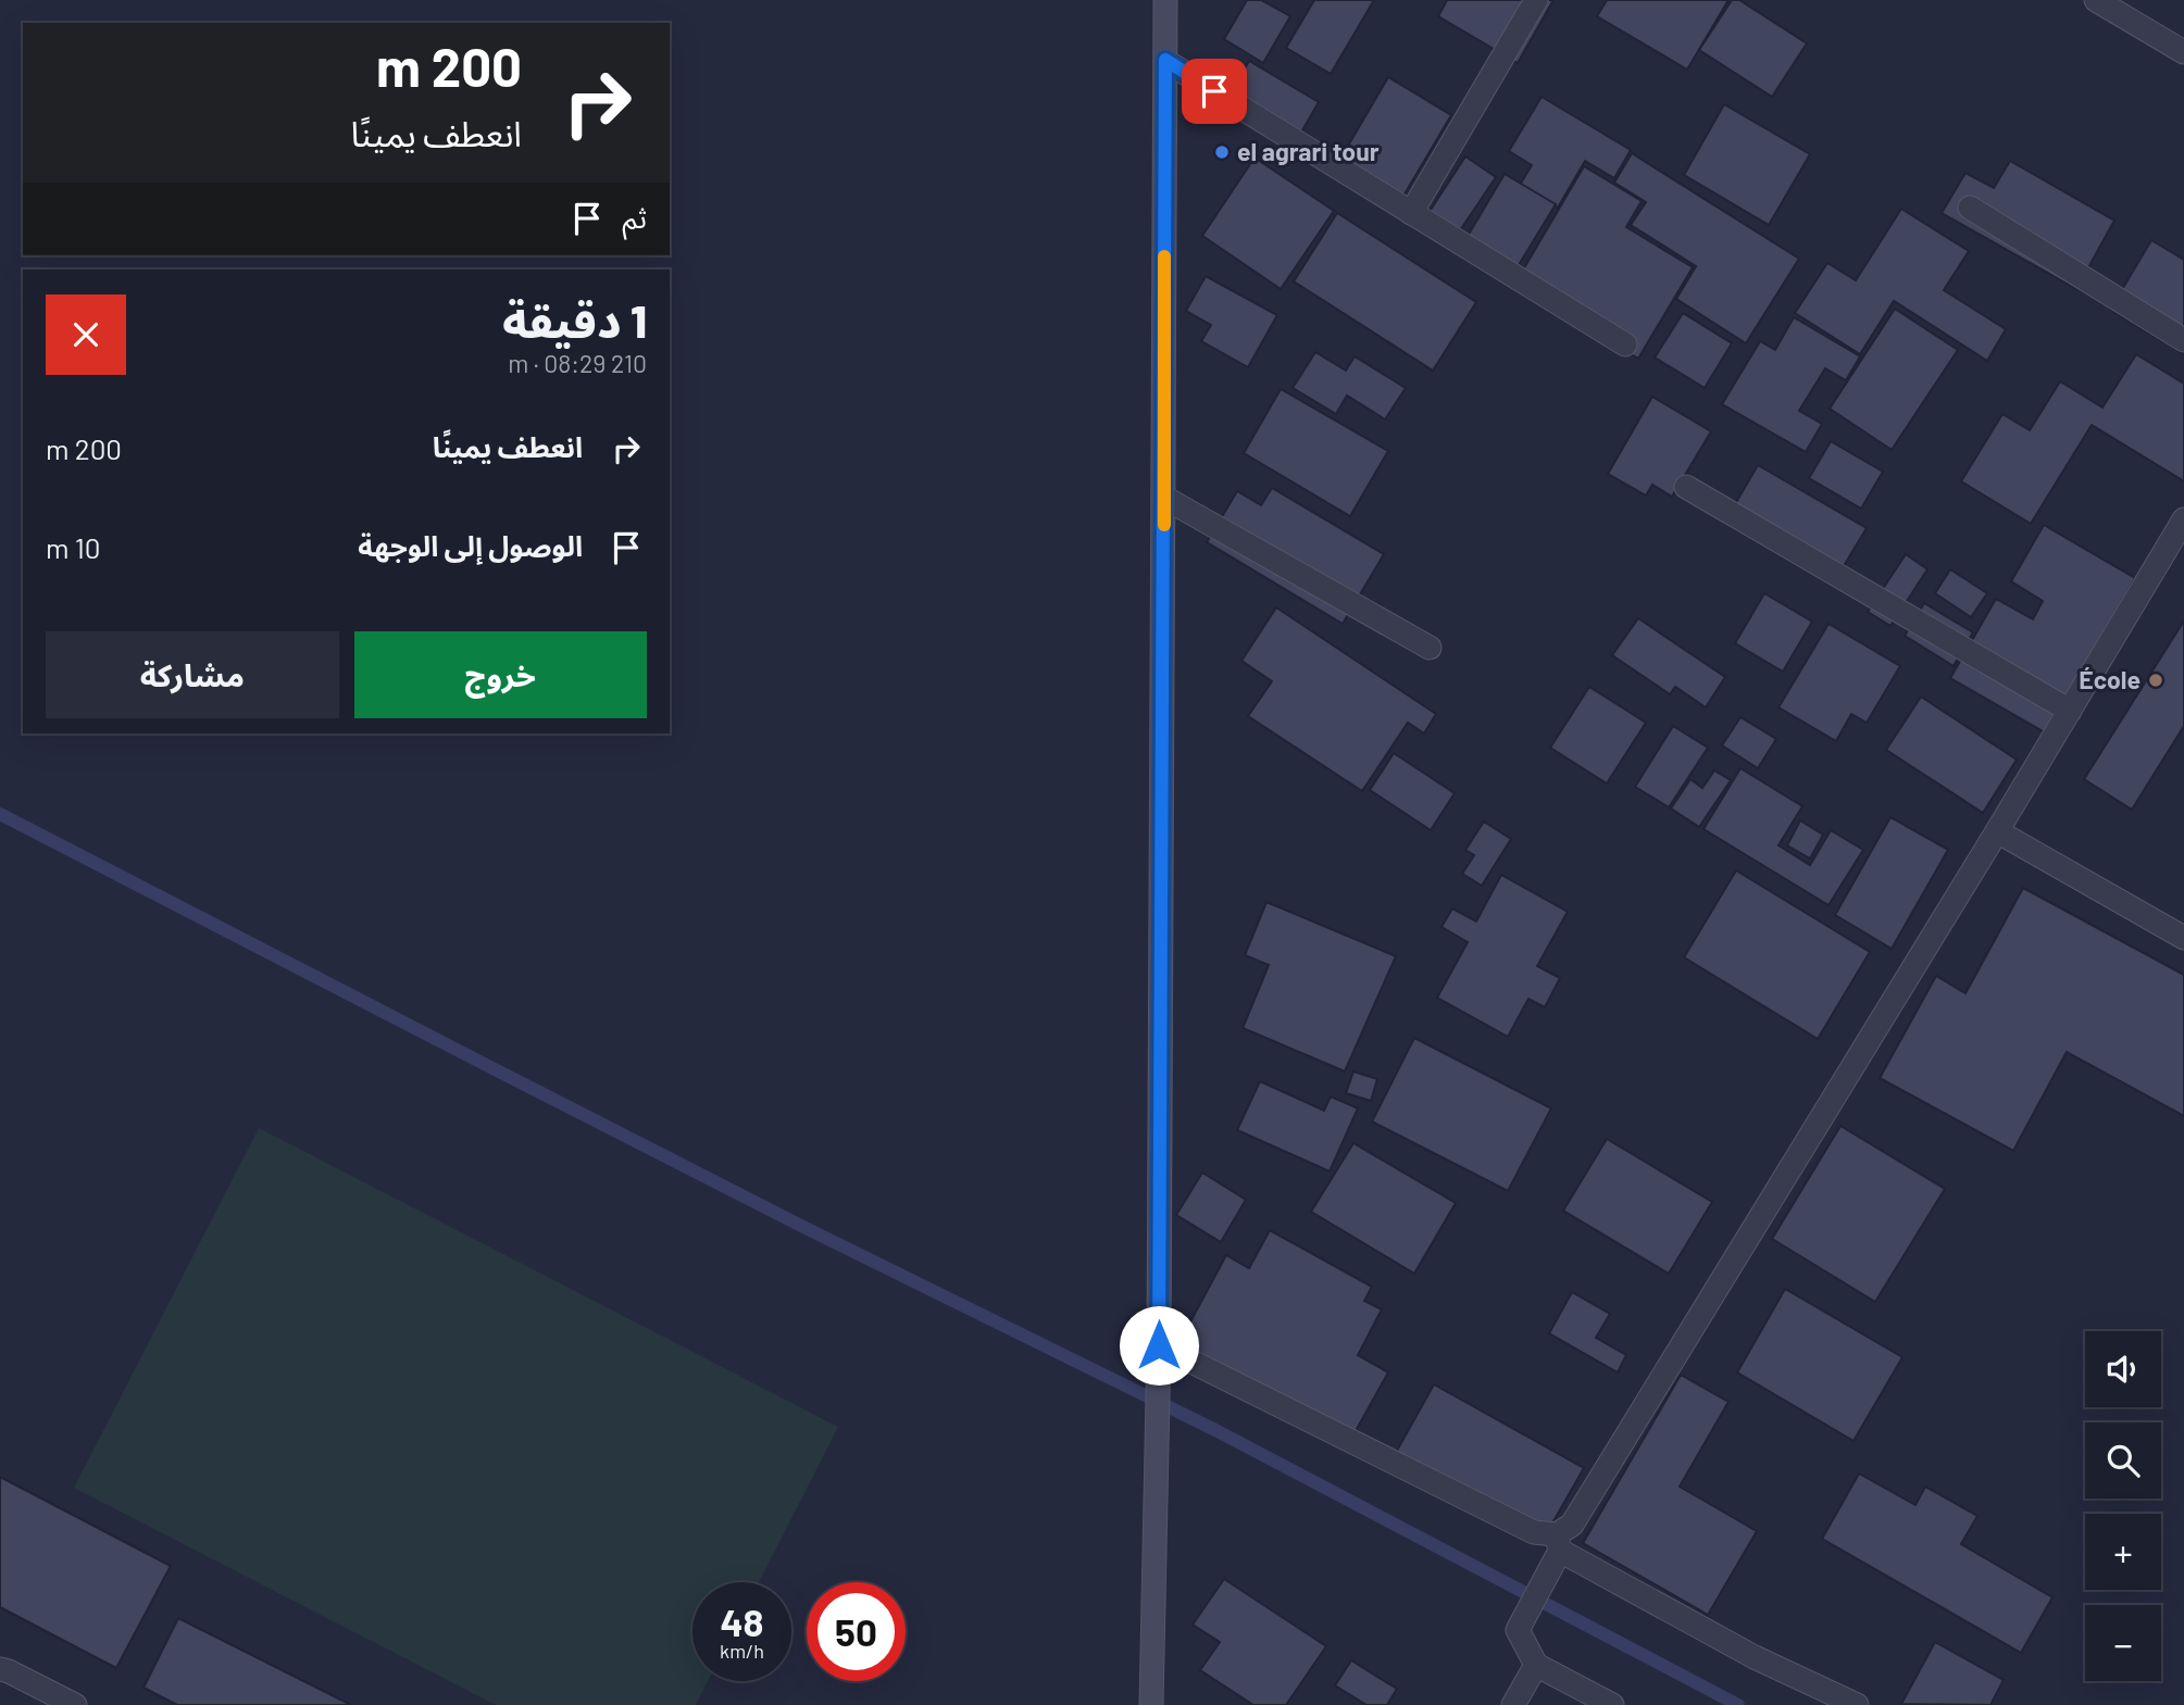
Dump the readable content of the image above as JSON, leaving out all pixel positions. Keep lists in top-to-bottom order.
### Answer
{
  "places": ["el agrari tour", "École"],
  "page": {
    "turn": ["200 m", "انعطف يمينًا"],
    "then": "ثم",
    "heading": ["1 دقيقة", "210 m · 08:29"],
    "list": [
      {
        "name": "انعطف يمينًا",
        "value": "200 m"
      },
      {
        "name": "الوصول إلى الوجهة",
        "value": "10 m"
      }
    ],
    "buttons": ["خروج", "مشاركة"],
    "map_buttons": ["+", "−"],
    "speed": "48 km/h",
    "limit": "50"
  }
}
